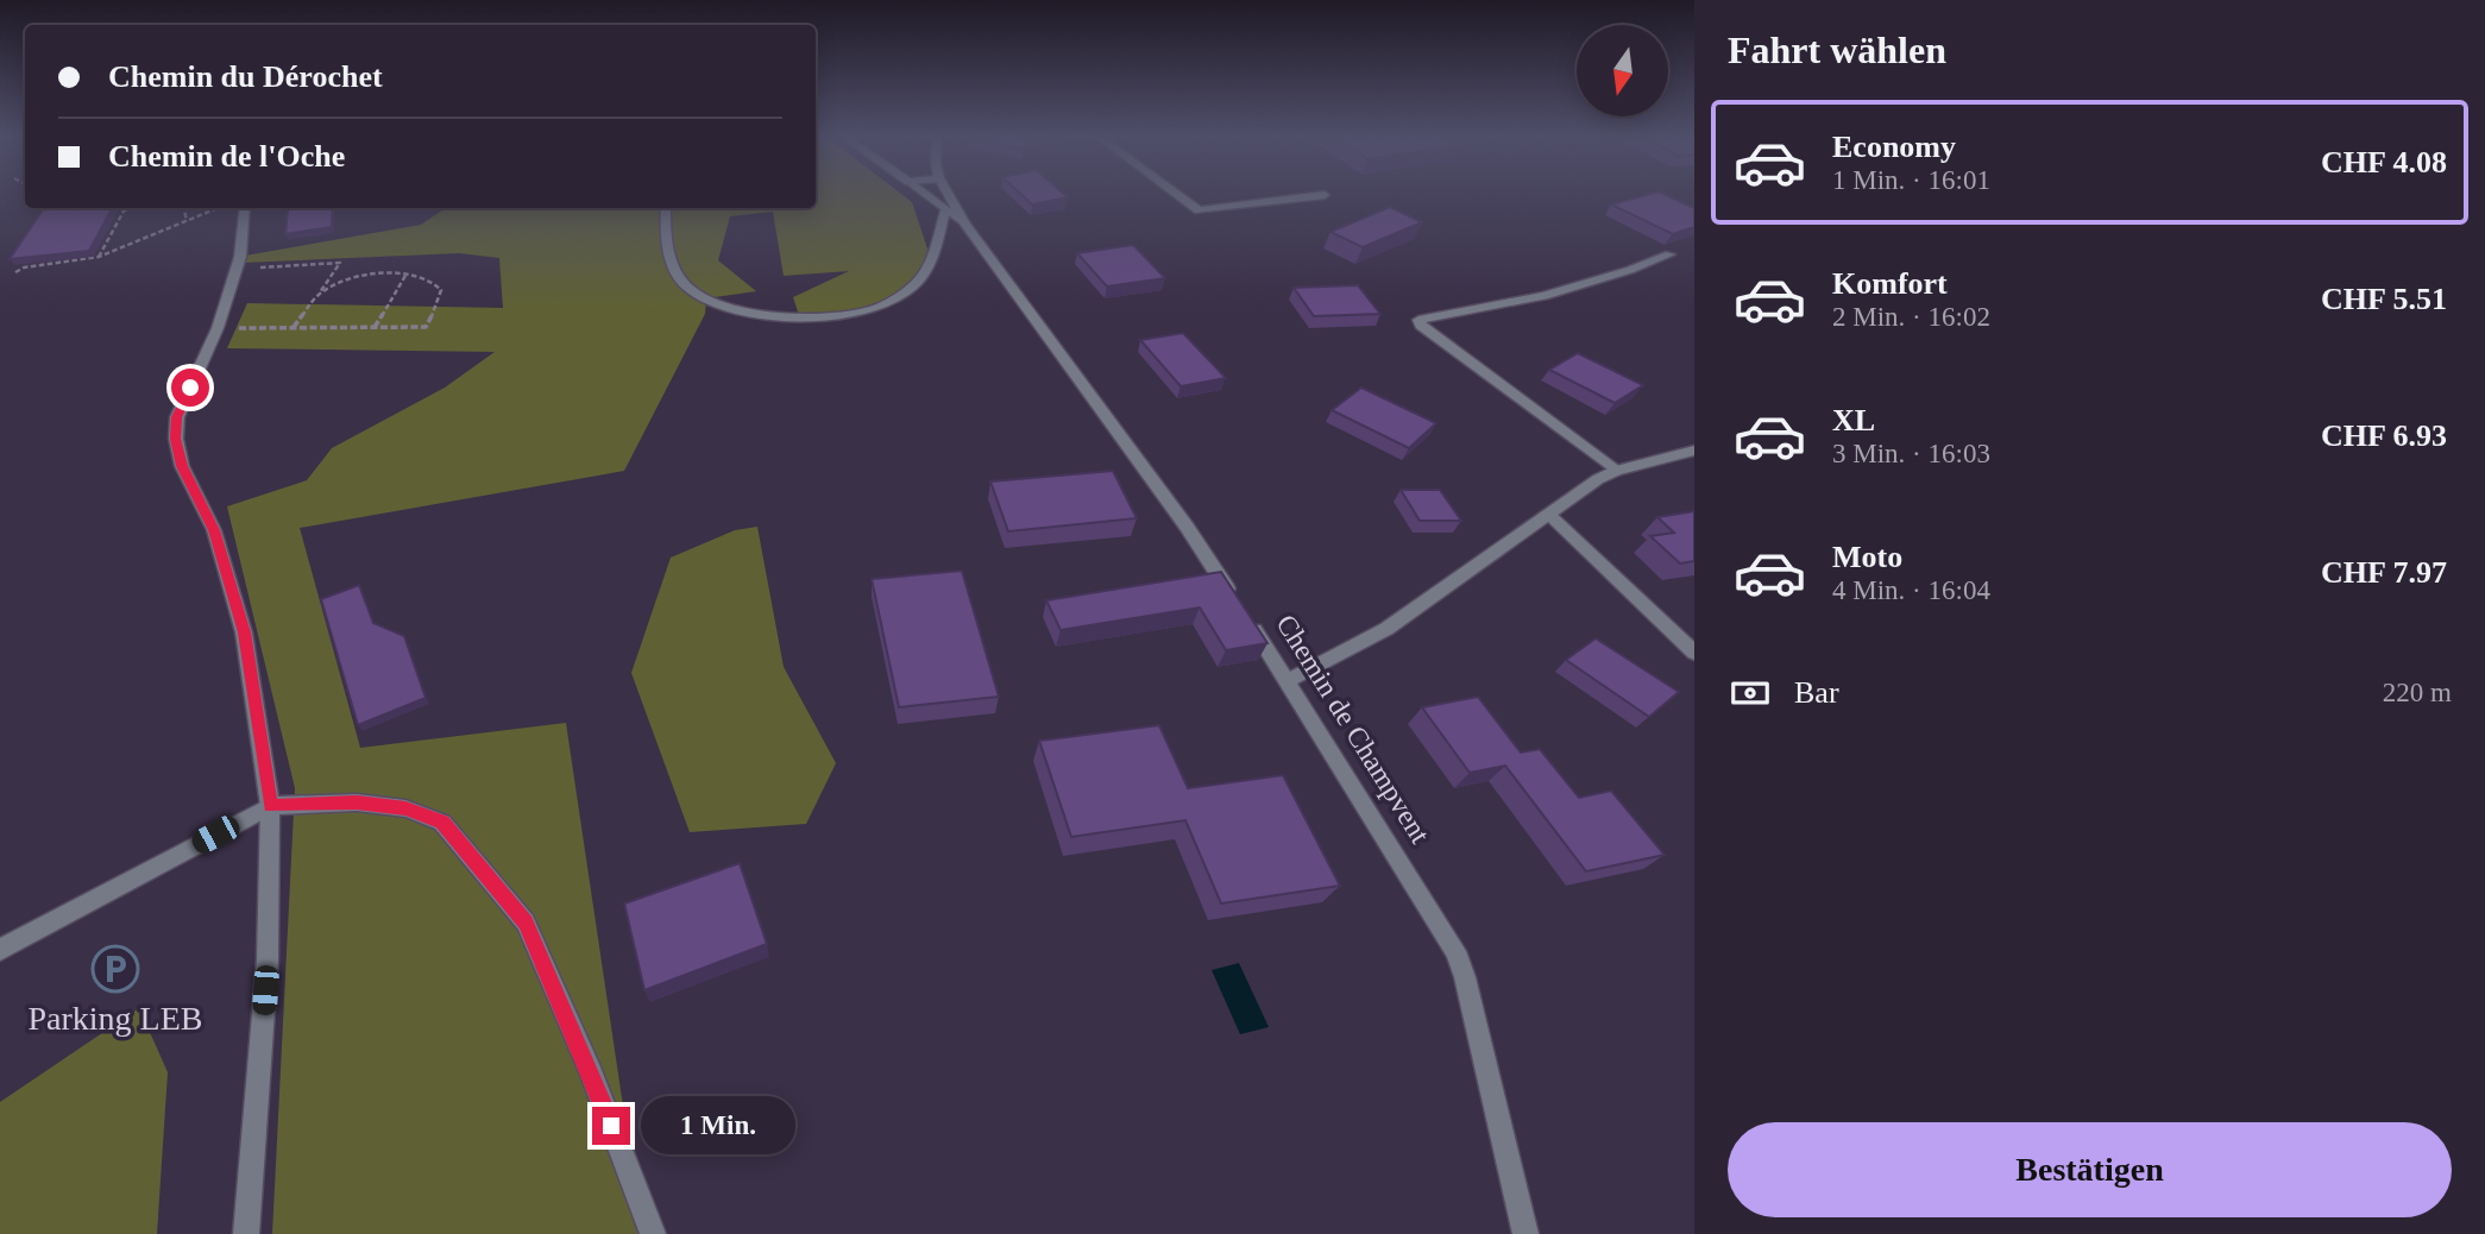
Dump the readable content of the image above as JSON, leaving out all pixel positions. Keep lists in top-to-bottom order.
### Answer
{
  "streets": {
    "street": ["Chemin de Champvent"]
  },
  "places": {
    "parking": ["Parking LEB"]
  },
  "north": "bottom",
  "page": {
    "heading": "Fahrt wählen",
    "banner": ["Chemin du Dérochet", "Chemin de l'Oche"],
    "list": [
      {
        "name": "Economy",
        "note": "1 Min. · 16:01",
        "value": "CHF 4.08"
      },
      {
        "name": "Komfort",
        "note": "2 Min. · 16:02",
        "value": "CHF 5.51"
      },
      {
        "name": "XL",
        "note": "3 Min. · 16:03",
        "value": "CHF 6.93"
      },
      {
        "name": "Moto",
        "note": "4 Min. · 16:04",
        "value": "CHF 7.97"
      }
    ],
    "pay": ["Bar", "220 m"],
    "bubble": "1 Min.",
    "buttons": "Bestätigen"
  }
}
